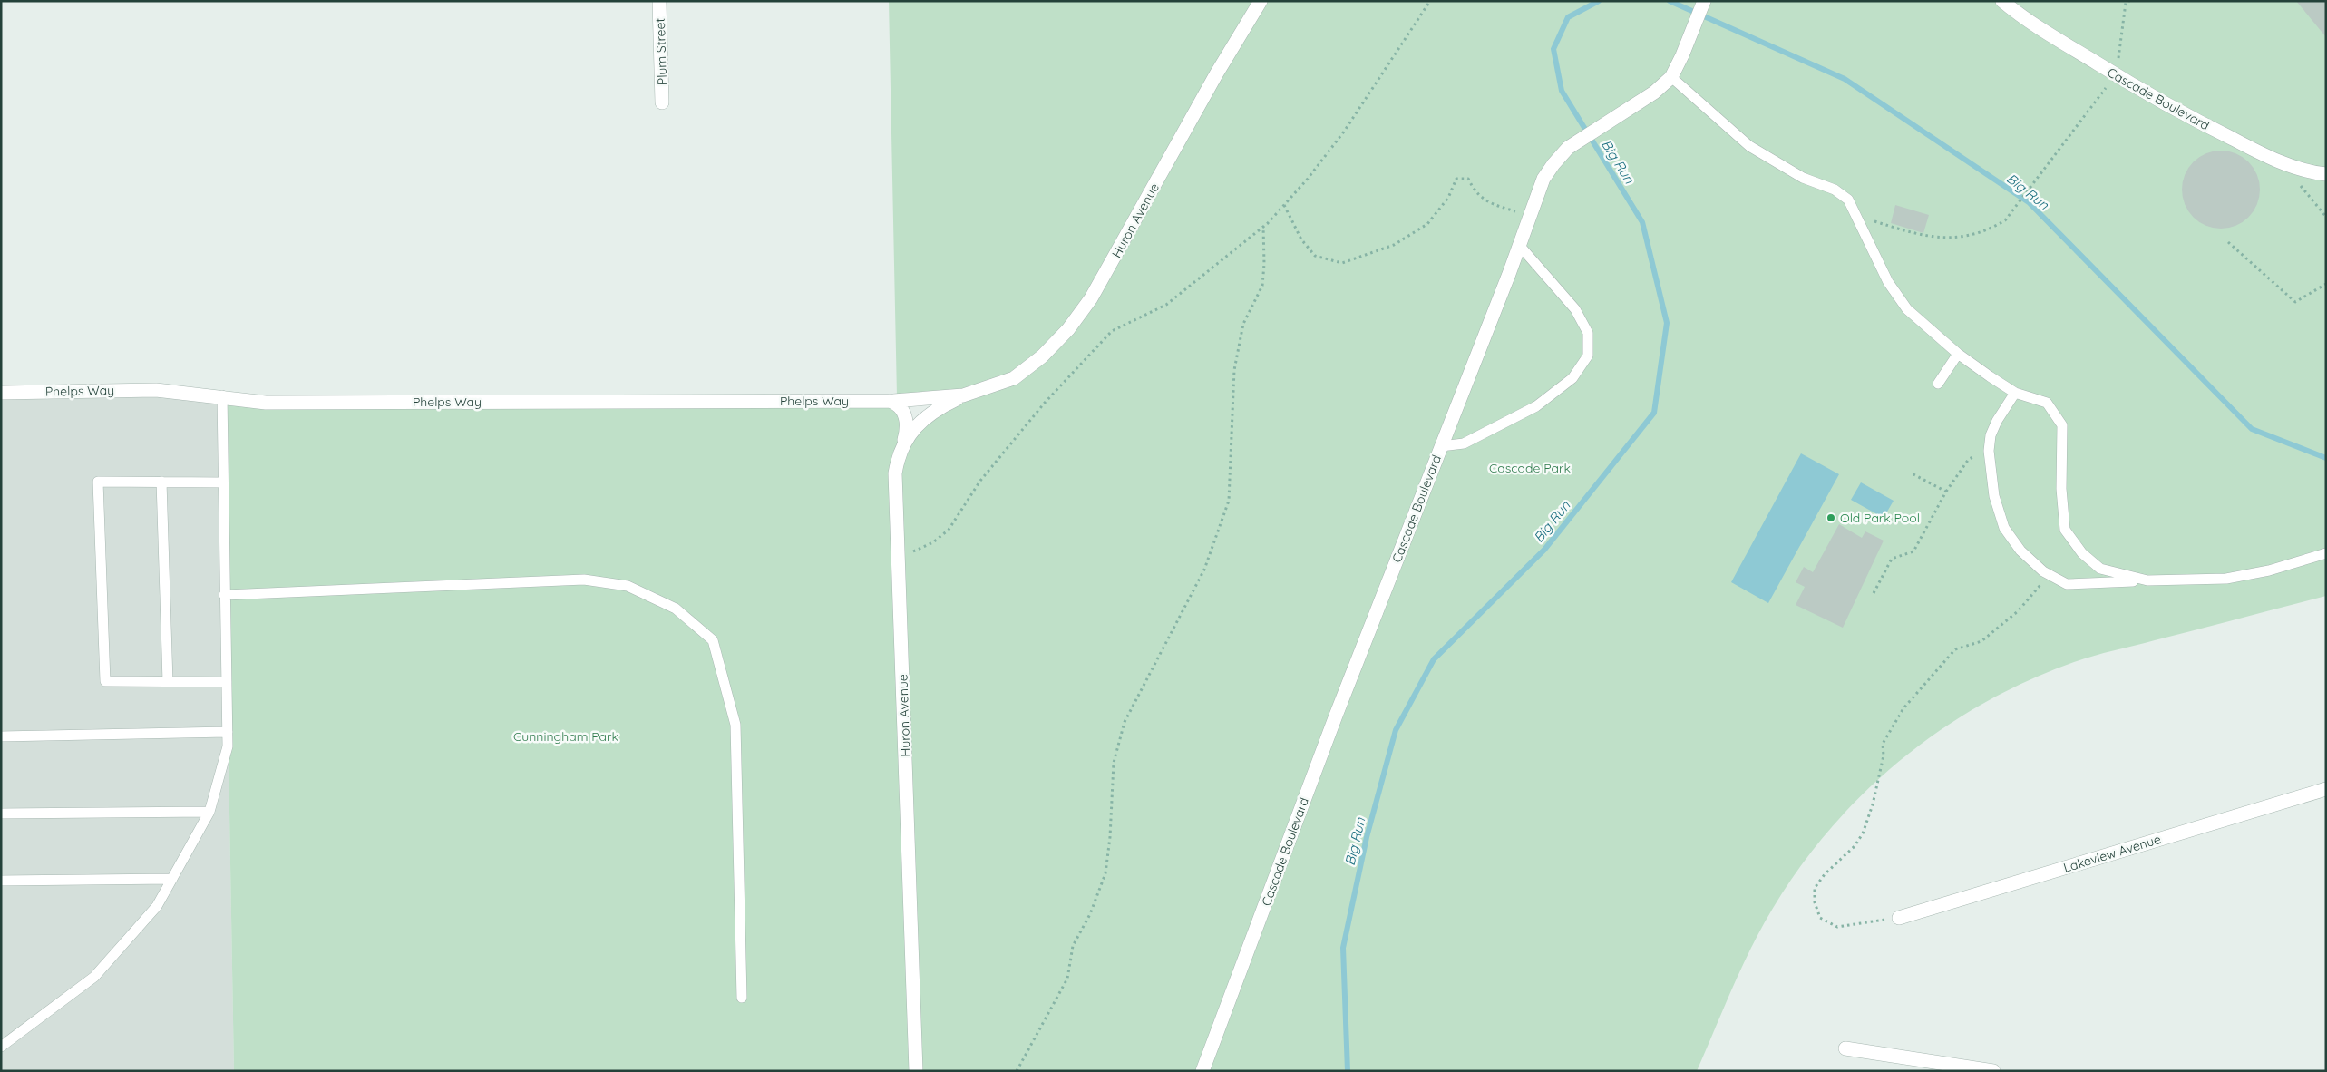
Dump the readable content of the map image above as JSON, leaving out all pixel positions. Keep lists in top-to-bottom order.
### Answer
{
  "streets": {
    "street": [
      "Plum Street",
      "Cascade Boulevard",
      "Huron Avenue",
      "Phelps Way",
      "Lakeview Avenue"
    ]
  },
  "crossings": [
    ["Huron Avenue", "Phelps Way"]
  ],
  "water": ["Big Run"],
  "parks": ["Cascade Park", "Cunningham Park"],
  "places": ["Old Park Pool"]
}
